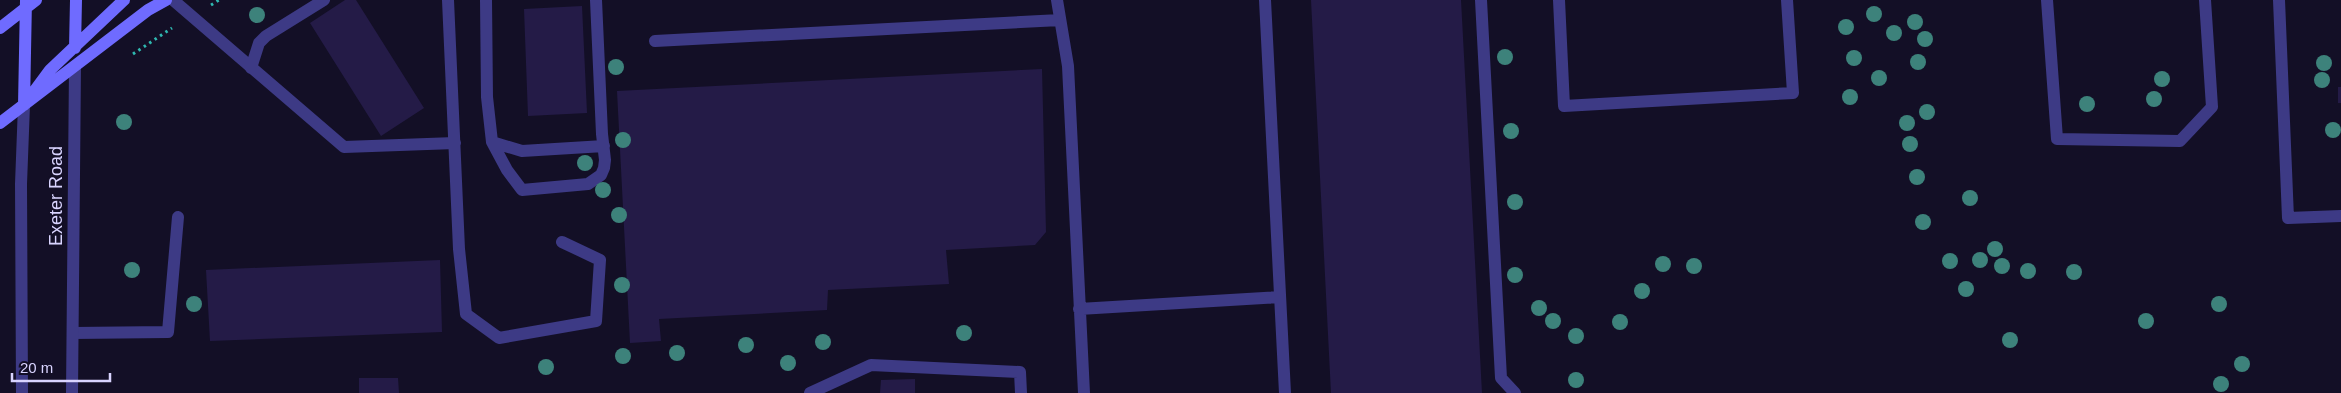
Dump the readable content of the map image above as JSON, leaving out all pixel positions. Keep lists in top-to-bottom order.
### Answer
{
  "streets": {
    "main road": ["Exeter Road"]
  },
  "scale_bar": "20 m"
}
